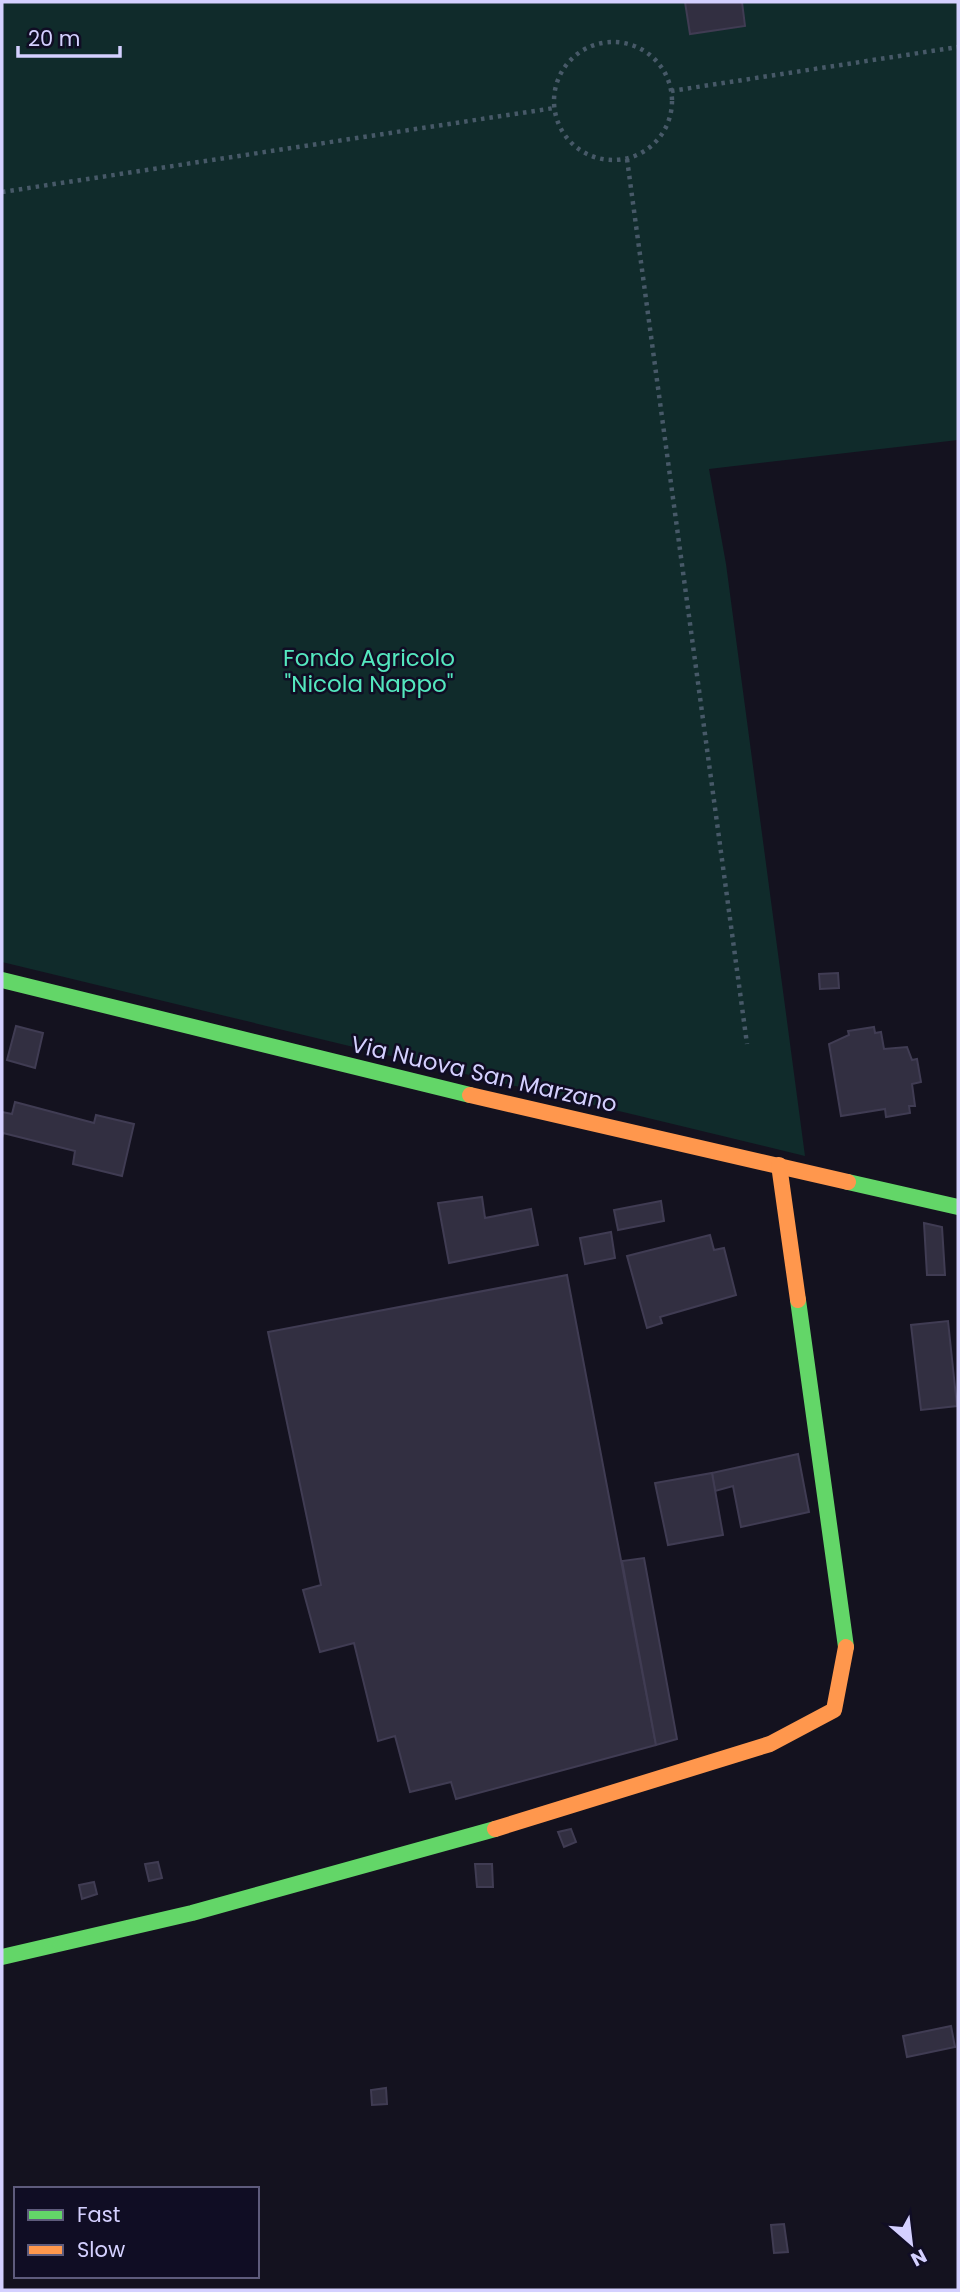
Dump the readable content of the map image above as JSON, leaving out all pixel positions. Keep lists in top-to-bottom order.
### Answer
{
  "streets": {
    "street": ["Via Nuova San Marzano"]
  },
  "parks": ["Fondo Agricolo \"Nicola Nappo\""],
  "legend": ["Fast", "Slow"],
  "scale_bar": "20 m",
  "north": "bottom right"
}
